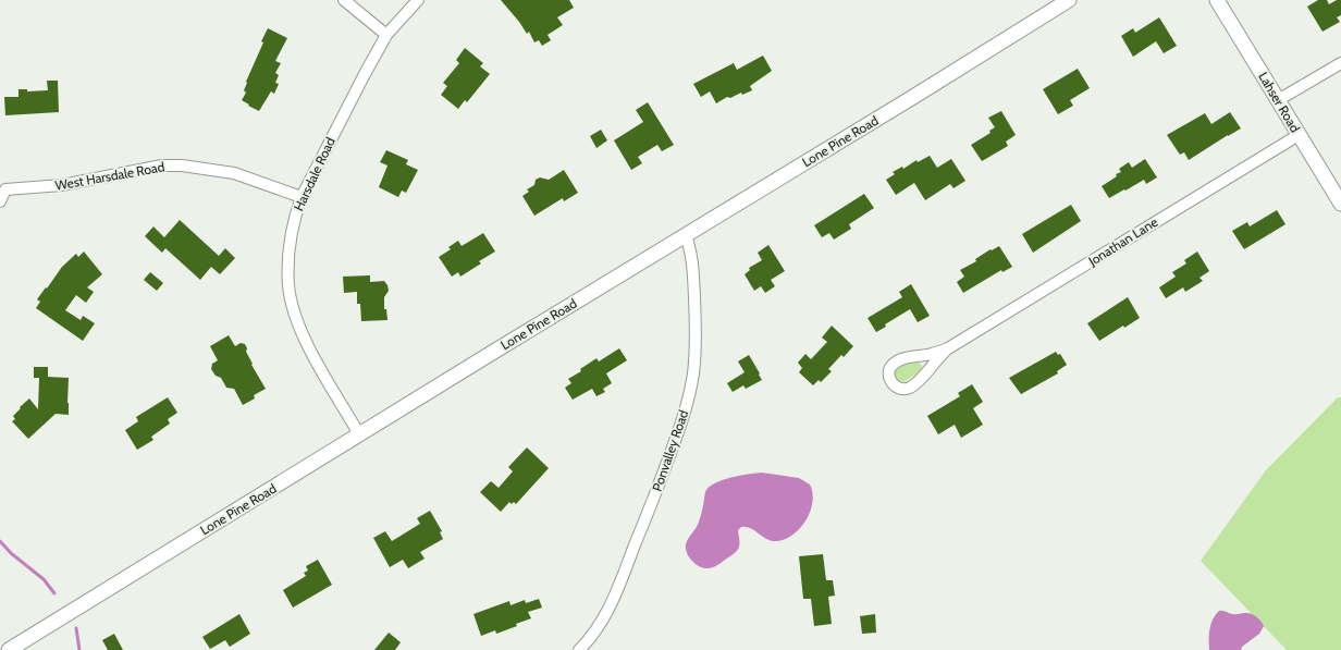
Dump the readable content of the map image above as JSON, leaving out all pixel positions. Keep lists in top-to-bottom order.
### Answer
{
  "streets": {
    "street": [
      "Lahser Road",
      "Lone Pine Road",
      "Harsdale Road",
      "West Harsdale Road",
      "Jonathan Lane",
      "Ponvalley Road"
    ]
  },
  "crossings": [
    ["Lahser Road", "Jonathan Lane"],
    ["Lone Pine Road", "Harsdale Road"],
    ["Lone Pine Road", "Ponvalley Road"],
    ["Harsdale Road", "West Harsdale Road"]
  ]
}
